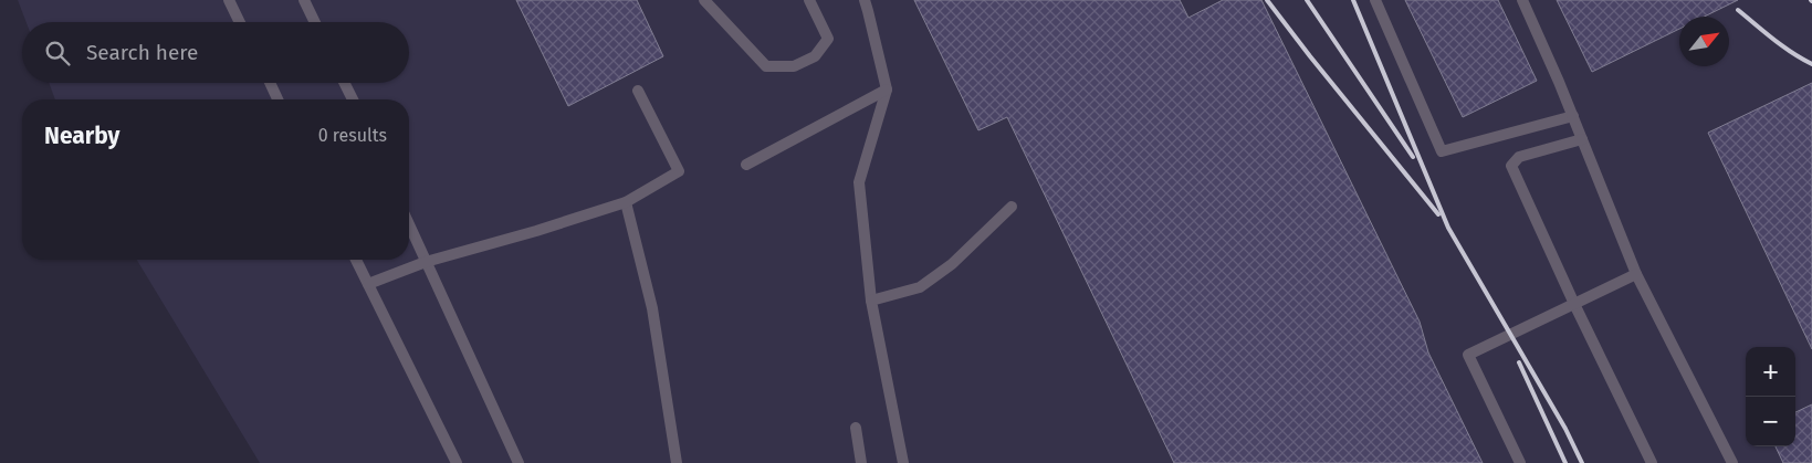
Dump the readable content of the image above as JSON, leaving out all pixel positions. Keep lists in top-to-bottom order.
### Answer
{
  "north": "top right",
  "page": {
    "search": "Search here",
    "heading": ["Nearby", "0 results"],
    "map_buttons": ["+", "−"]
  }
}
